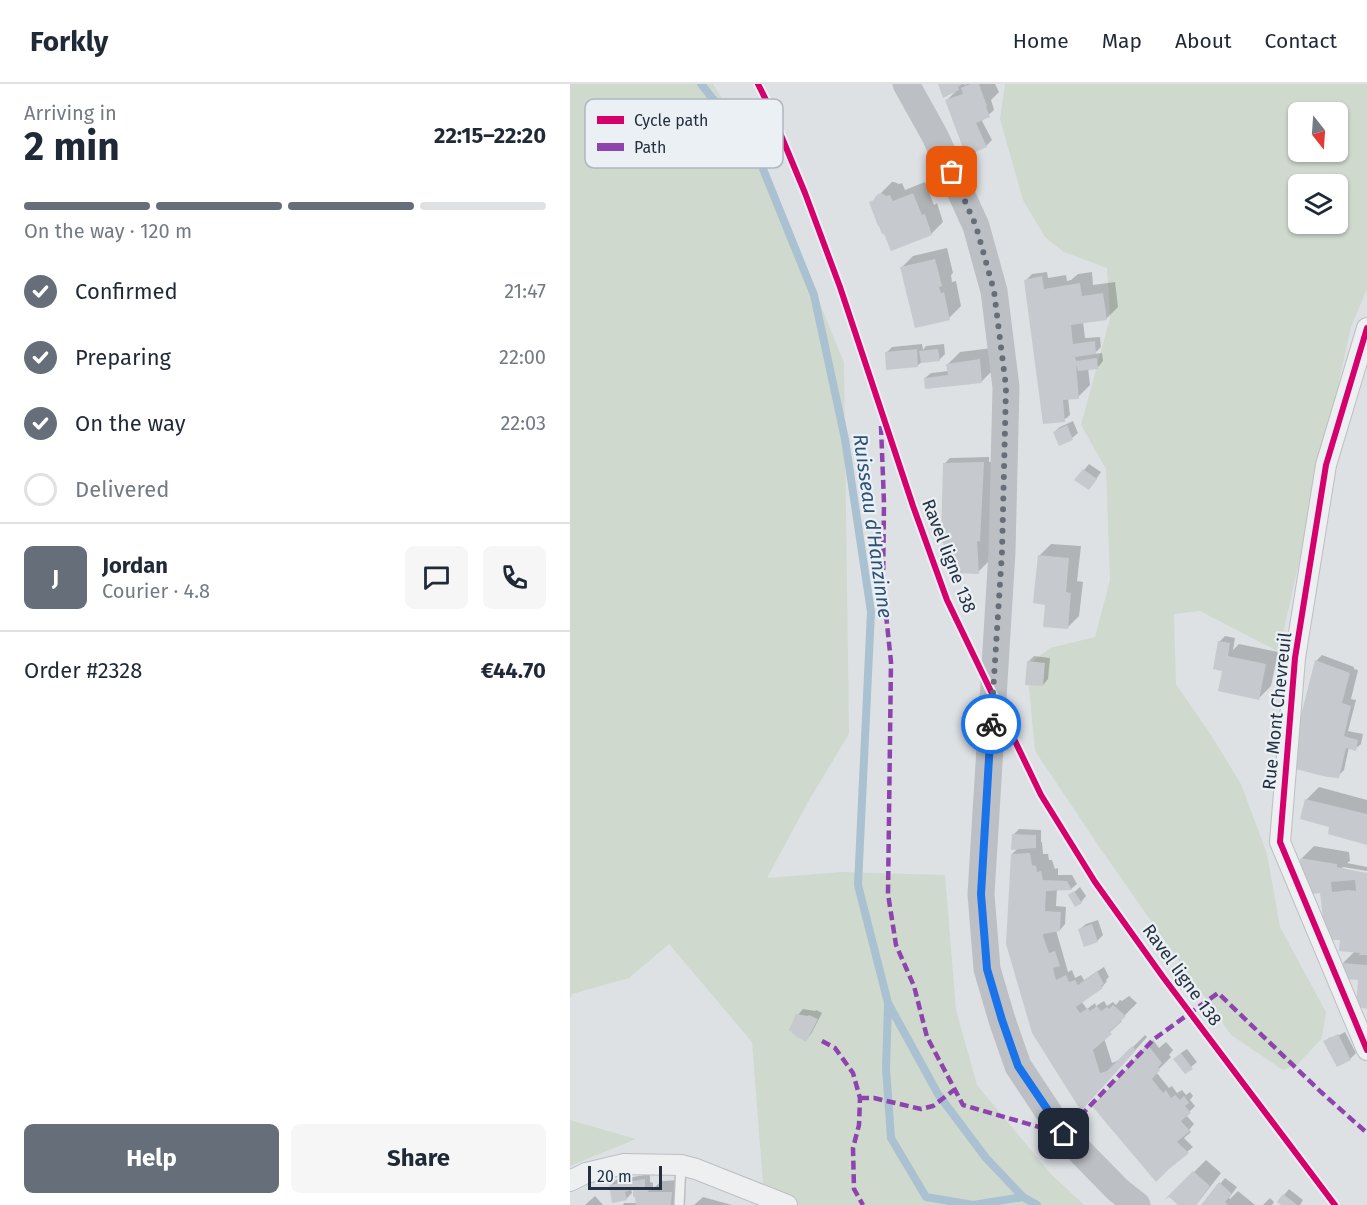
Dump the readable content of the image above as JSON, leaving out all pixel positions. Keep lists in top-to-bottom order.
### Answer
{
  "streets": {
    "street": ["Rue Mont Chevreuil"],
    "cycle path": ["Ravel ligne 138"]
  },
  "water": ["Ruisseau d'Hanzinne"],
  "legend": ["Cycle path", "Path"],
  "scale_bar": "20 m",
  "north": "bottom",
  "page": {
    "header": "Forkly",
    "nav": [
      "Home",
      "Map",
      "About",
      "Contact"
    ],
    "heading": ["2 min", "Arriving in", "22:15–22:20"],
    "panel": [
      "Jordan",
      "Courier · 4.8",
      "Order #2328",
      "€44.70"
    ],
    "bar": "On the way · 120 m",
    "list": [
      ["Confirmed", "21:47"],
      ["Preparing", "22:00"],
      ["On the way", "22:03"],
      "Delivered"
    ],
    "round": "J",
    "buttons": ["Help", "Share"],
    "scale": "20 m"
  }
}
